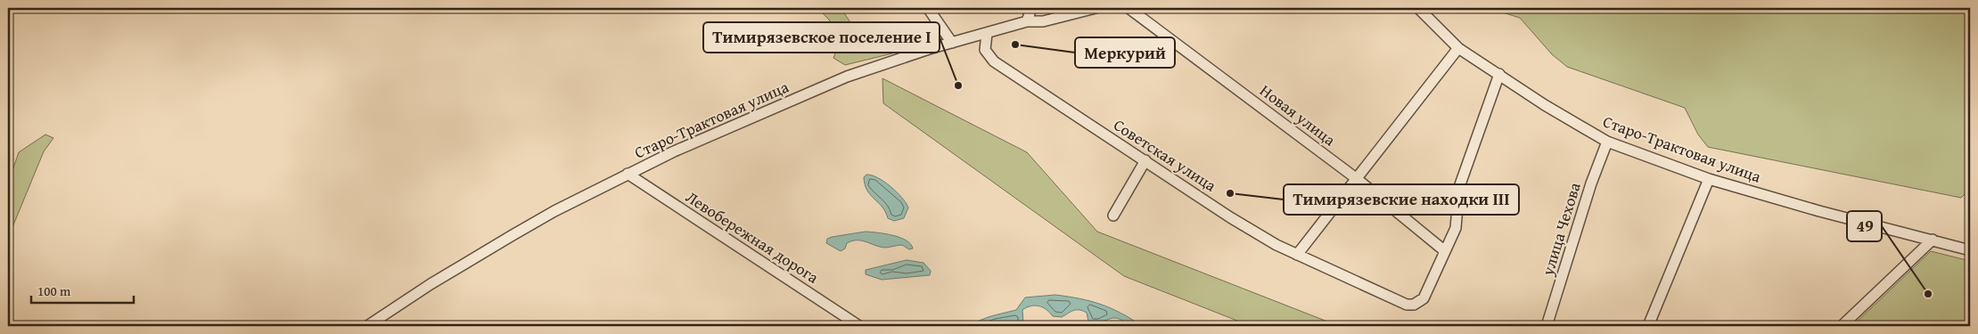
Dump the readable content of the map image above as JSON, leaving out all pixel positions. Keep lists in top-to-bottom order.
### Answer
{
  "streets": {
    "street": [
      "Новая улица",
      "Старо-Трактовая улица",
      "Советская улица",
      "улица Чехова",
      "Левобережная дорога"
    ]
  },
  "crossings": [
    ["Новая улица", "Советская улица"],
    ["Старо-Трактовая улица", "Советская улица"],
    ["Старо-Трактовая улица", "улица Чехова"],
    ["Старо-Трактовая улица", "Левобережная дорога"]
  ],
  "places": [
    "Меркурий",
    "Тимирязевское поселение I",
    "Тимирязевские находки III",
    "49"
  ],
  "scale_bar": "100 m"
}
